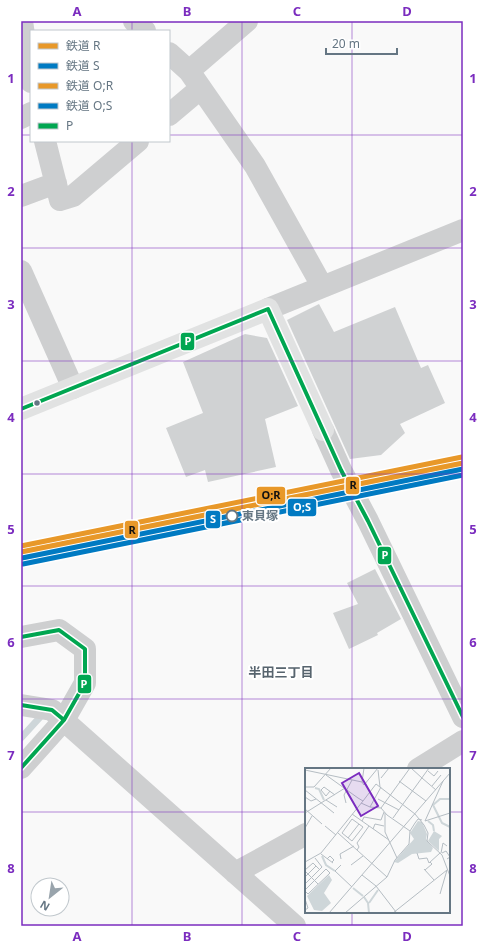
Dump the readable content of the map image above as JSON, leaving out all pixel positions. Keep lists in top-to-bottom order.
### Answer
{
  "districts": ["半田三丁目"],
  "places": ["東貝塚"],
  "lines": [
    "transit line P",
    "rail line O;R",
    "rail line R",
    "rail line S",
    "rail line O;S"
  ],
  "legend": [
    "鉄道 R",
    "鉄道 S",
    "鉄道 O;R",
    "鉄道 O;S",
    "P"
  ],
  "scale_bar": "20 m",
  "north": "bottom left",
  "grid": {
    "columns": [
      "A",
      "B",
      "C",
      "D"
    ],
    "rows": [
      "1",
      "2",
      "3",
      "4",
      "5",
      "6",
      "7",
      "8"
    ]
  }
}
